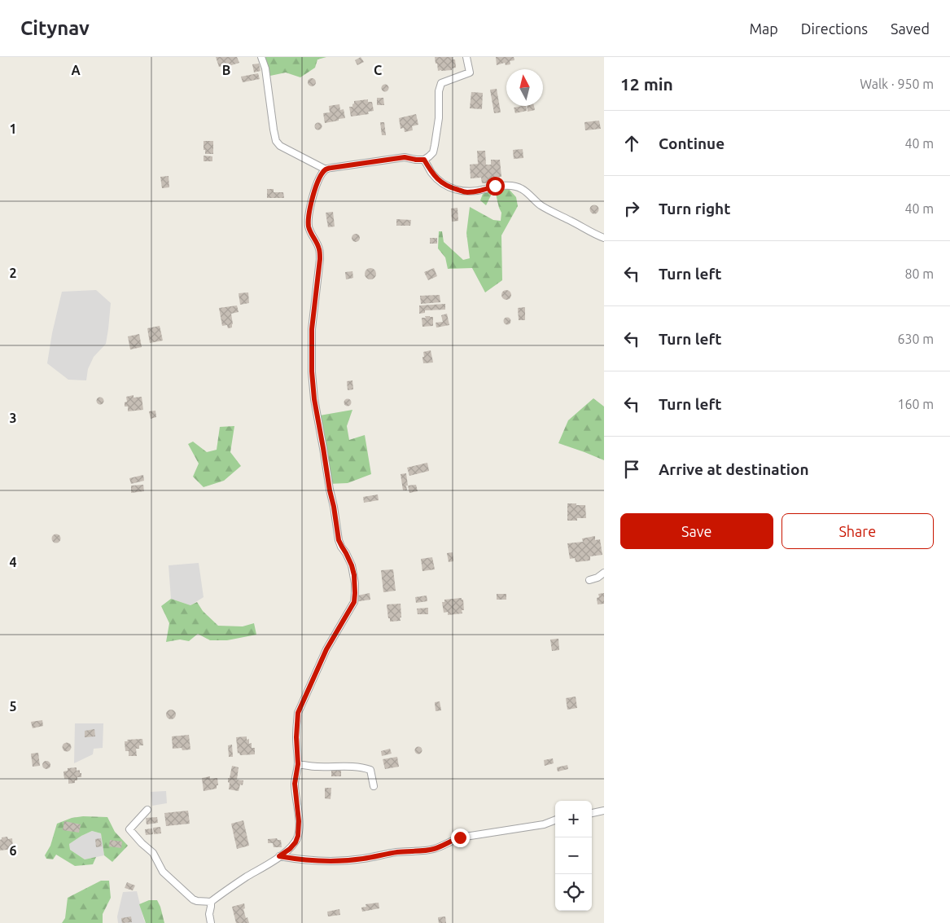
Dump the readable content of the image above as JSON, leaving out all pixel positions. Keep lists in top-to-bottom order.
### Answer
{
  "north": "top",
  "page": {
    "header": "Citynav",
    "nav": ["Map", "Directions", "Saved"],
    "heading": ["12 min", "Walk · 950 m"],
    "list": [
      ["Continue", "40 m"],
      ["Turn right", "40 m"],
      ["Turn left", "80 m"],
      ["Turn left", "630 m"],
      ["Turn left", "160 m"],
      "Arrive at destination"
    ],
    "buttons": ["Save", "Share"],
    "map_buttons": ["+", "−"]
  },
  "grid": {
    "columns": ["A", "B", "C"],
    "rows": [
      "1",
      "2",
      "3",
      "4",
      "5",
      "6"
    ]
  }
}
